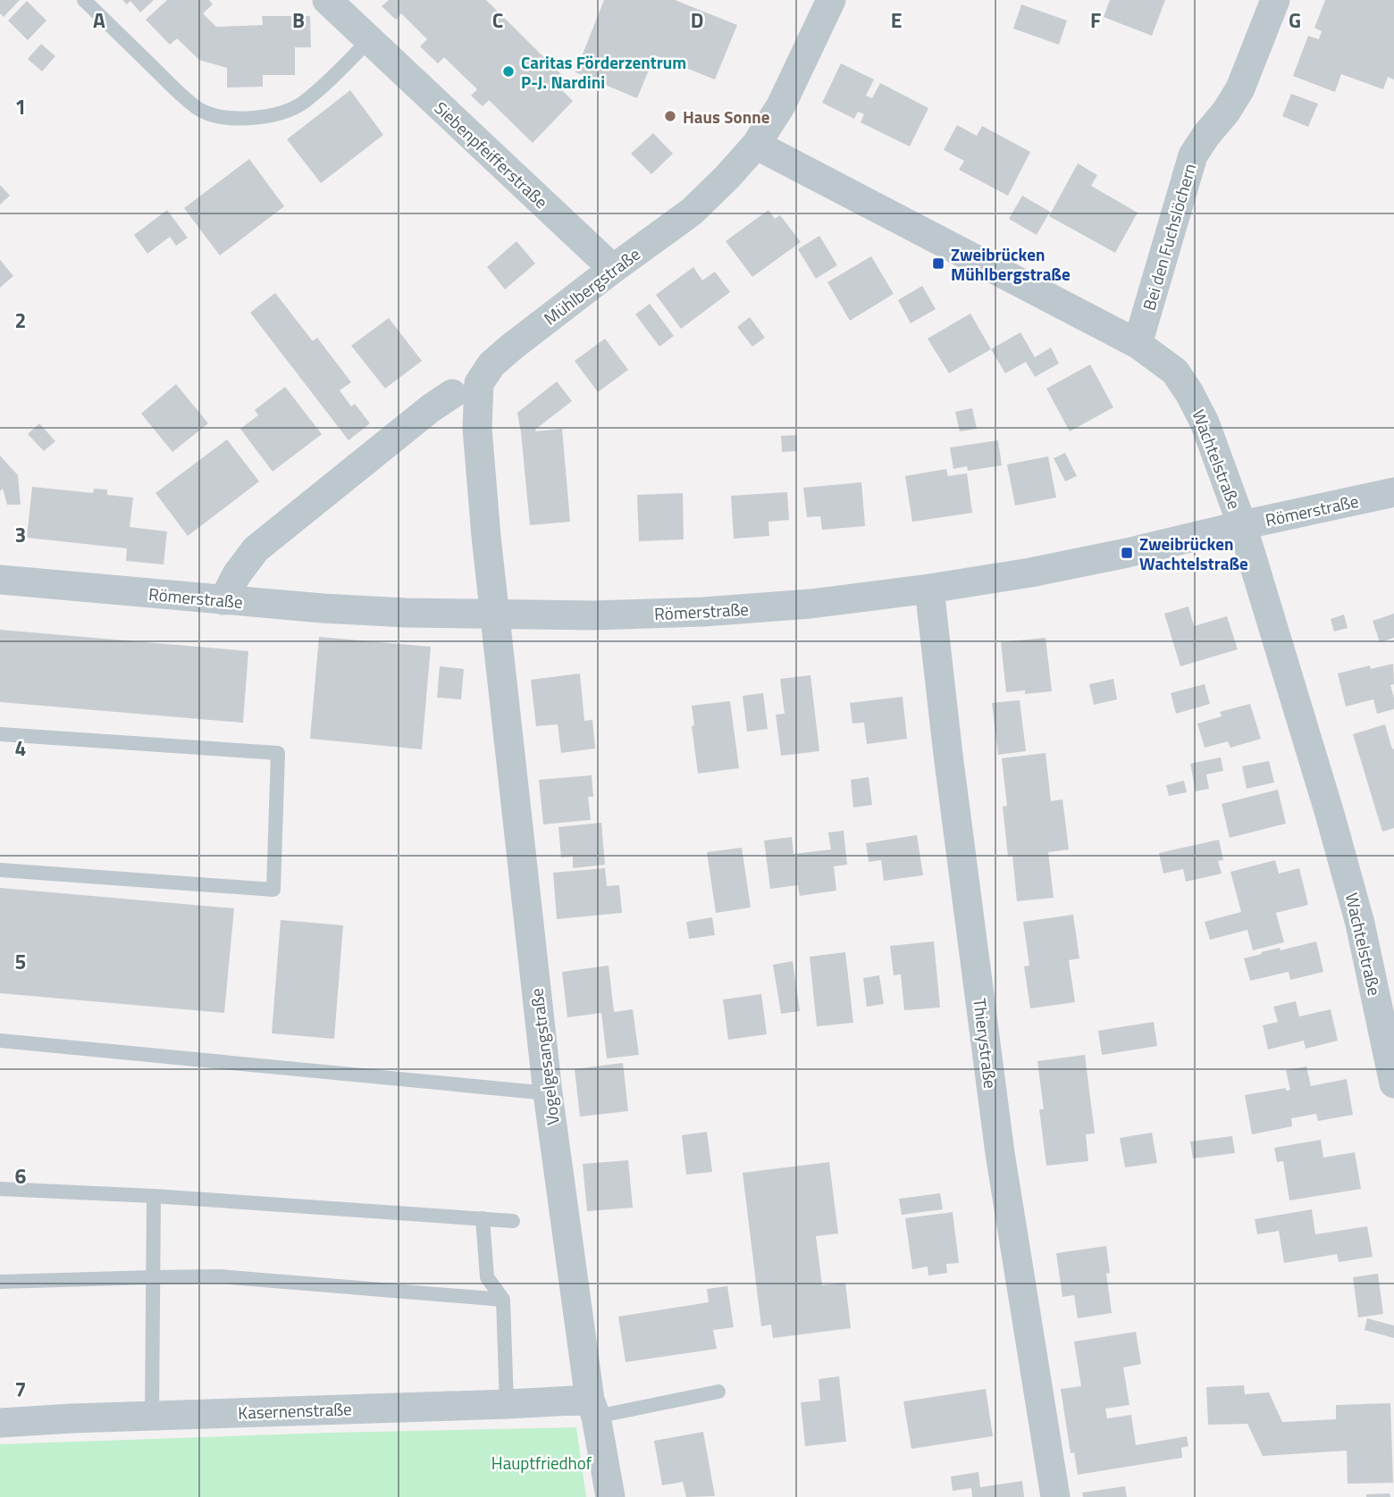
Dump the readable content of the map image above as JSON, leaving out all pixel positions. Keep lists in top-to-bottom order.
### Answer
{
  "streets": {
    "street": [
      "Siebenpfeifferstraße",
      "Bei den Fuchslöchern",
      "Mühlbergstraße",
      "Wachtelstraße",
      "Römerstraße",
      "Thierystraße",
      "Vogelgesangstraße",
      "Kasernenstraße"
    ]
  },
  "crossings": [
    ["Siebenpfeifferstraße", "Mühlbergstraße"],
    ["Bei den Fuchslöchern", "Wachtelstraße"],
    ["Mühlbergstraße", "Wachtelstraße"],
    ["Mühlbergstraße", "Römerstraße"],
    ["Mühlbergstraße", "Vogelgesangstraße"],
    ["Wachtelstraße", "Römerstraße"],
    ["Römerstraße", "Thierystraße"],
    ["Römerstraße", "Vogelgesangstraße"],
    ["Vogelgesangstraße", "Kasernenstraße"]
  ],
  "parks": ["Hauptfriedhof"],
  "places": {
    "other": ["Caritas Förderzentrum P-J. Nardini", "Haus Sonne"],
    "transit": ["Zweibrücken Mühlbergstraße", "Zweibrücken Wachtelstraße"]
  },
  "grid": {
    "columns": [
      "A",
      "B",
      "C",
      "D",
      "E",
      "F",
      "G"
    ],
    "rows": [
      "1",
      "2",
      "3",
      "4",
      "5",
      "6",
      "7"
    ]
  }
}
